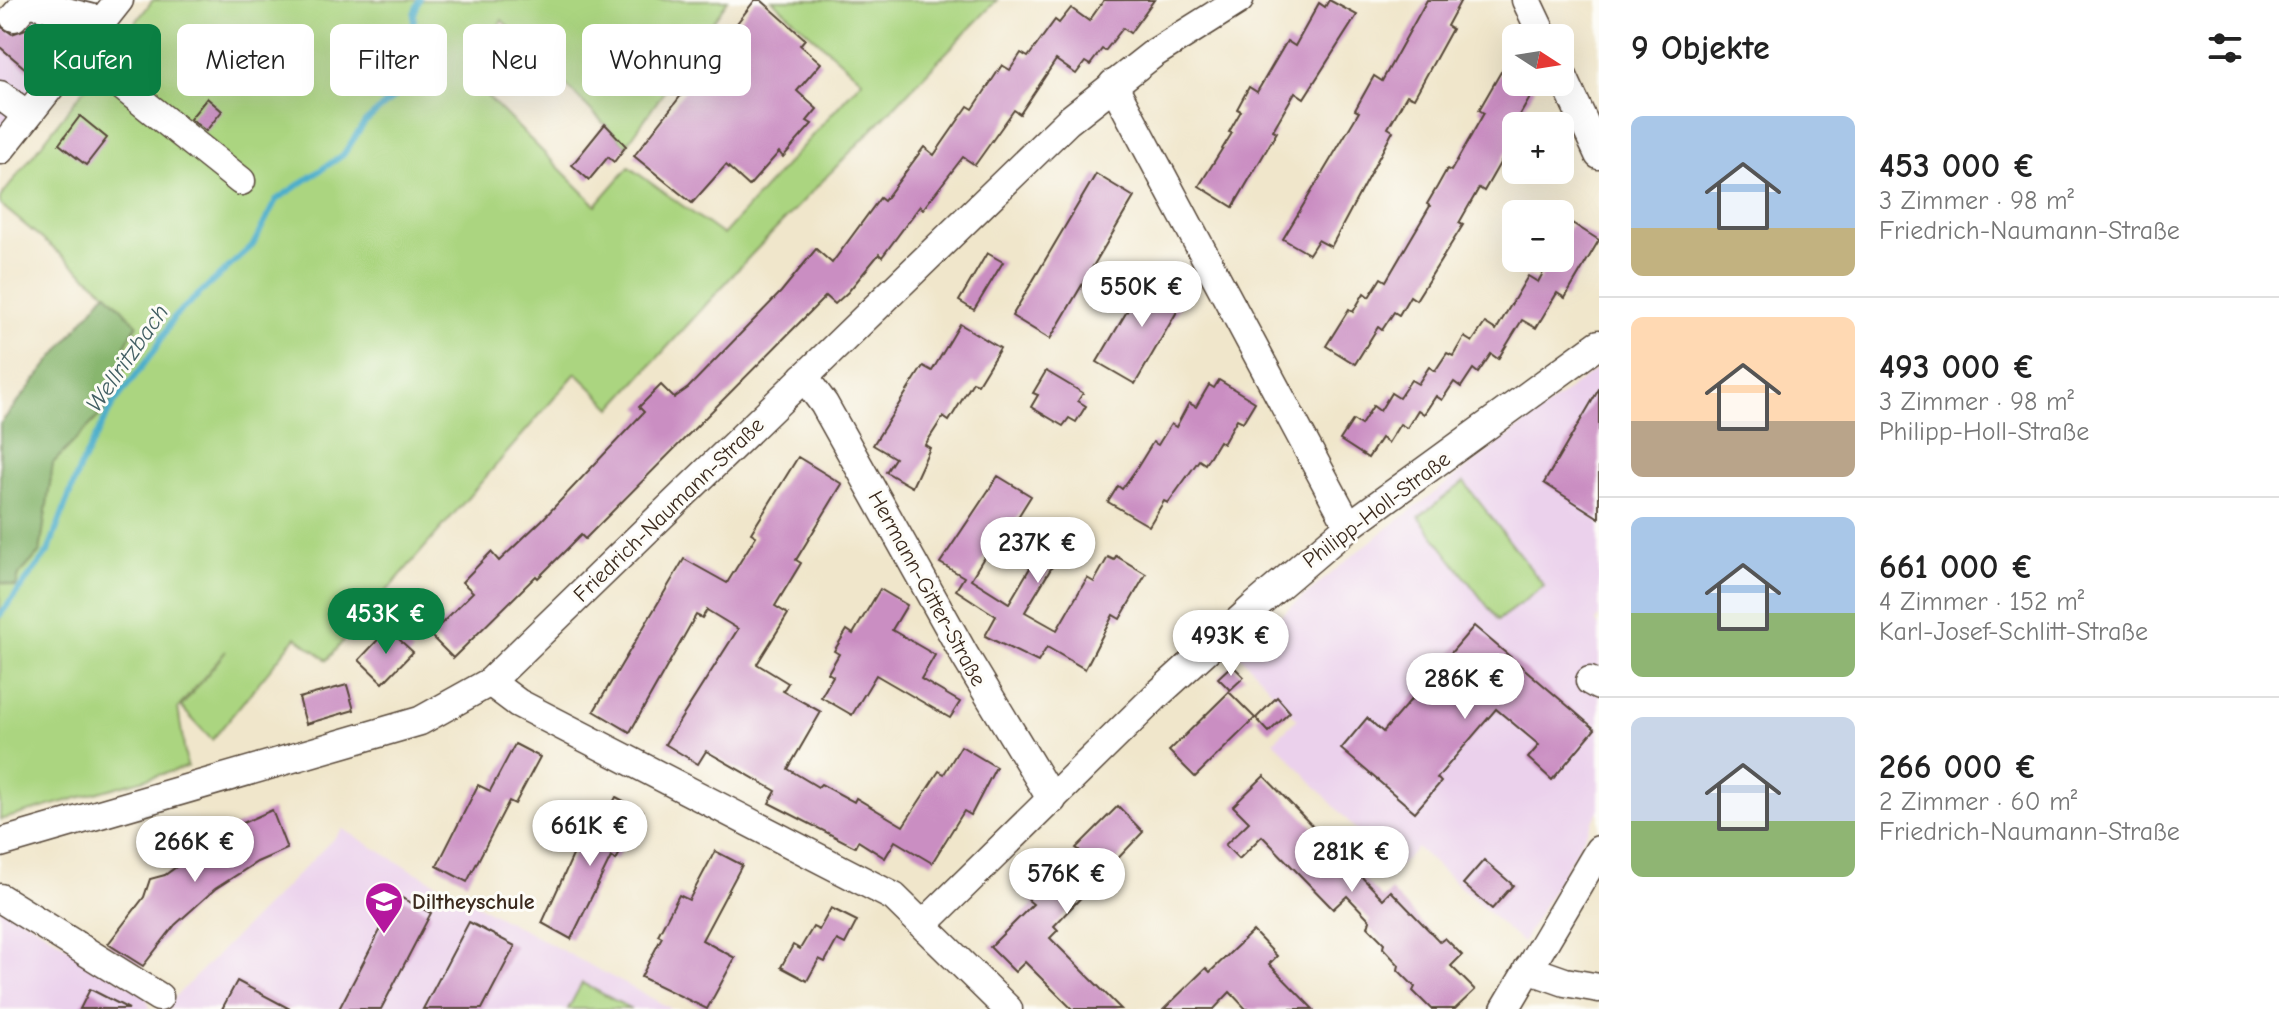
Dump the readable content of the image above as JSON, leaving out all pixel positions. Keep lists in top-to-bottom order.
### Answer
{
  "streets": {
    "street": ["Friedrich-Naumann-Straße", "Philipp-Holl-Straße", "Hermann-Gitter-Straße"]
  },
  "crossings": [
    ["Friedrich-Naumann-Straße", "Hermann-Gitter-Straße"],
    ["Philipp-Holl-Straße", "Hermann-Gitter-Straße"]
  ],
  "water": ["Wellritzbach"],
  "places": {
    "school or university": ["Diltheyschule"]
  },
  "north": "right",
  "page": {
    "heading": "9 Objekte",
    "map_buttons": ["+", "−"],
    "chip": [
      "Kaufen",
      "Mieten",
      "Filter",
      "Neu",
      "Wohnung"
    ],
    "list": [
      {
        "name": "453 000 €",
        "note": "3 Zimmer · 98 m² · Friedrich-Naumann-Straße"
      },
      {
        "name": "493 000 €",
        "note": "3 Zimmer · 98 m² · Philipp-Holl-Straße"
      },
      {
        "name": "661 000 €",
        "note": "4 Zimmer · 152 m² · Karl-Josef-Schlitt-Straße"
      },
      {
        "name": "266 000 €",
        "note": "2 Zimmer · 60 m² · Friedrich-Naumann-Straße"
      }
    ],
    "price": [
      "550K €",
      "237K €",
      "453K €",
      "493K €",
      "286K €",
      "661K €",
      "266K €",
      "281K €",
      "576K €"
    ]
  }
}
